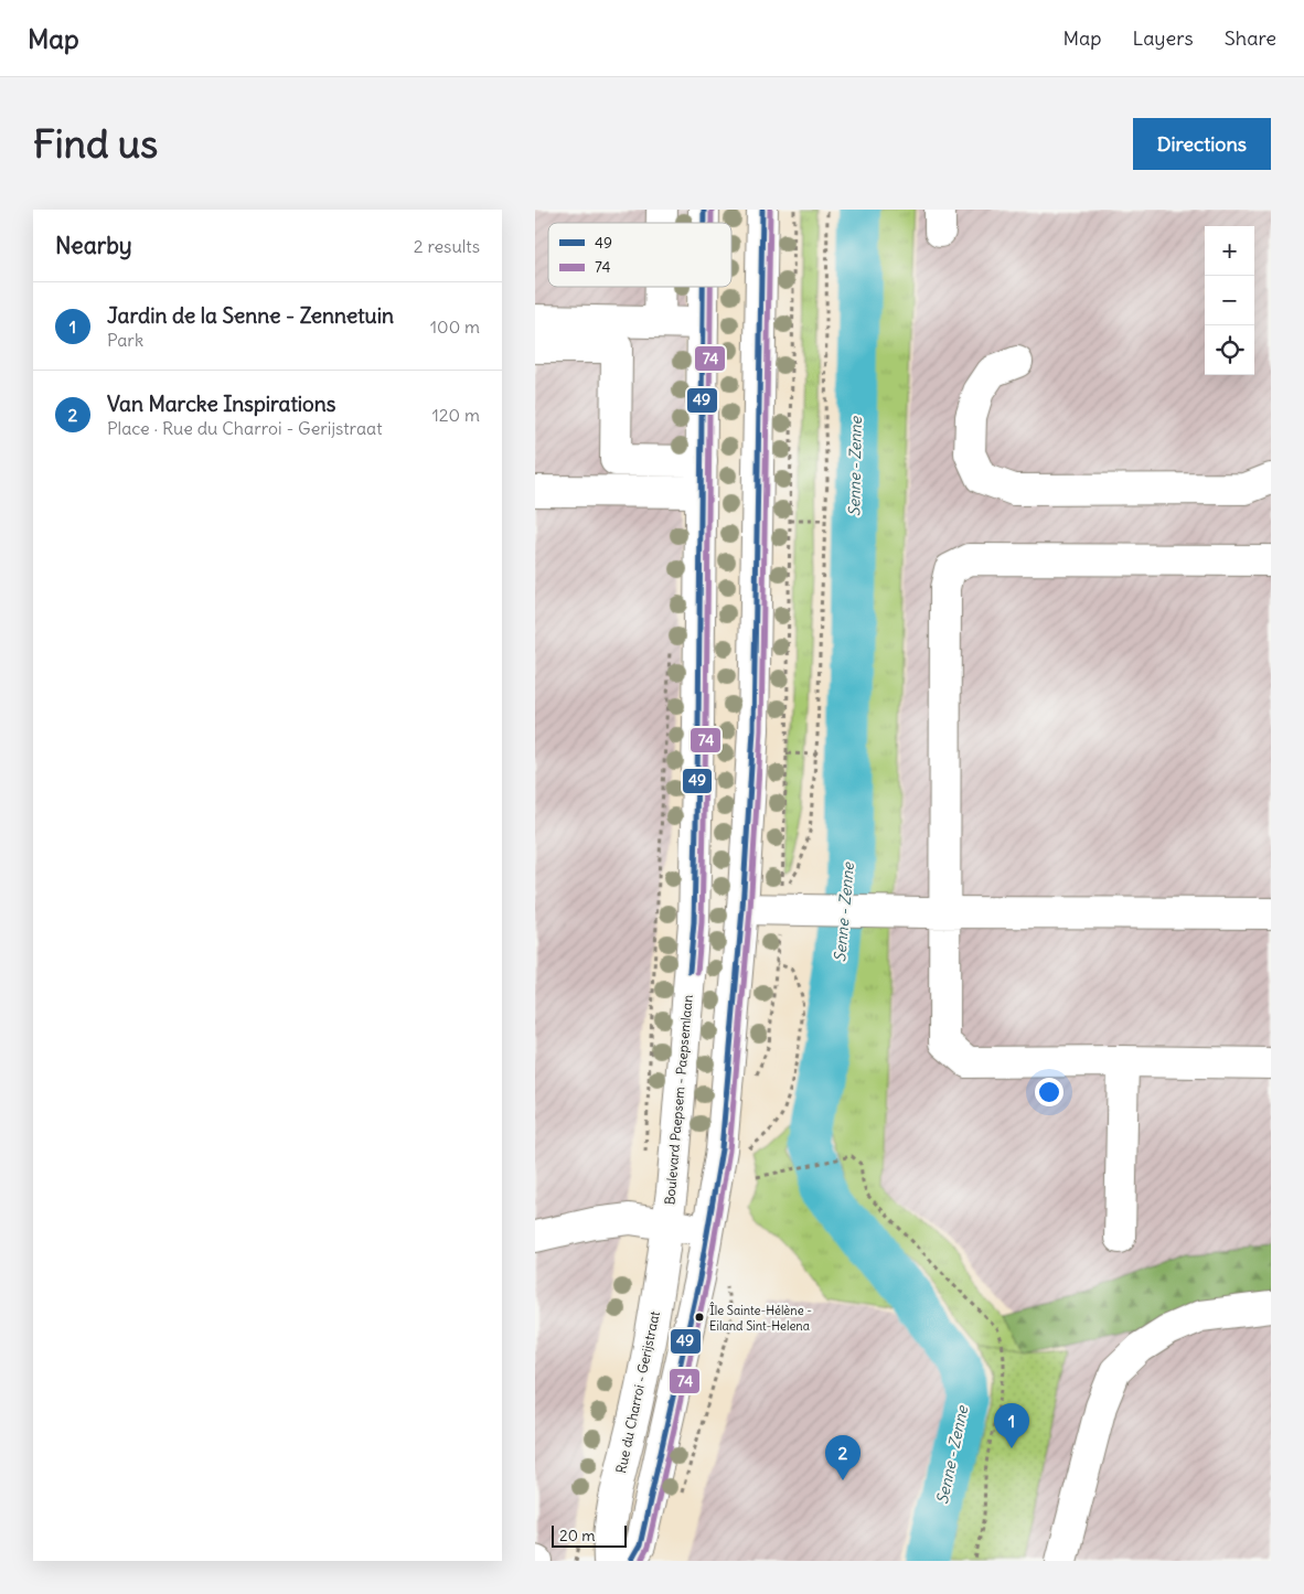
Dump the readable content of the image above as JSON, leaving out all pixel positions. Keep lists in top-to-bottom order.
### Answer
{
  "streets": {
    "main road": ["Boulevard Paepsem - Paepsemlaan", "Rue du Charroi - Gerijstraat"]
  },
  "crossings": [
    ["Boulevard Paepsem - Paepsemlaan", "Rue du Charroi - Gerijstraat"]
  ],
  "water": ["Senne - Zenne"],
  "places": ["Île Sainte-Hélène - Eiland Sint-Helena"],
  "lines": ["transit line 49", "transit line 74"],
  "legend": ["49", "74"],
  "scale_bar": "20 m",
  "page": {
    "header": "Map",
    "nav": ["Map", "Layers", "Share"],
    "buttons": "Directions",
    "title": "Find us",
    "heading": ["Nearby", "2 results"],
    "map_buttons": ["+", "−"],
    "list": [
      {
        "mark": "1",
        "name": "Jardin de la Senne - Zennetuin",
        "note": "Park",
        "value": "100 m"
      },
      {
        "mark": "2",
        "name": "Van Marcke Inspirations",
        "note": "Place · Rue du Charroi - Gerijstraat",
        "value": "120 m"
      }
    ],
    "pins": ["1", "2"],
    "scale": "20 m"
  }
}
